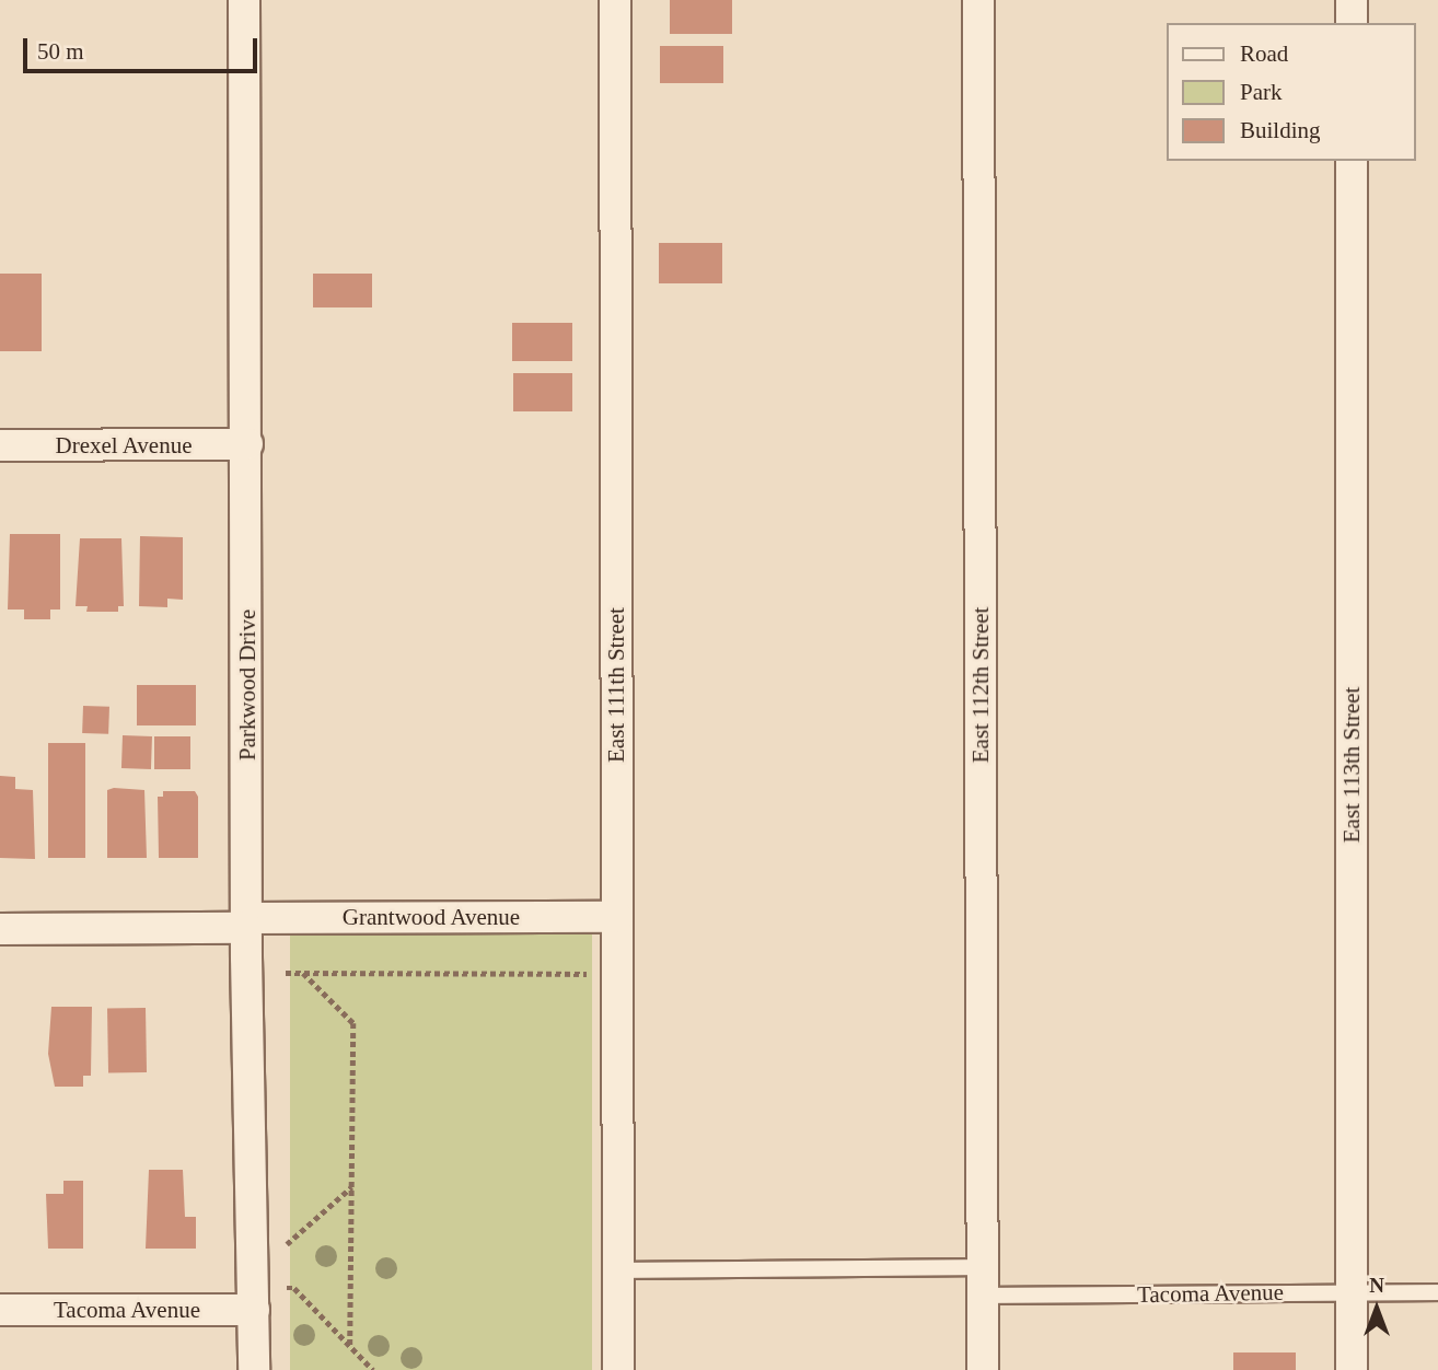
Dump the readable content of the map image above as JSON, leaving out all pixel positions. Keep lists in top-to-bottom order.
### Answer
{
  "streets": {
    "street": [
      "Drexel Avenue",
      "Parkwood Drive",
      "East 111th Street",
      "East 112th Street",
      "East 113th Street",
      "Grantwood Avenue",
      "Tacoma Avenue"
    ]
  },
  "crossings": [
    ["Drexel Avenue", "Parkwood Drive"],
    ["Parkwood Drive", "Grantwood Avenue"],
    ["Parkwood Drive", "Tacoma Avenue"],
    ["East 111th Street", "Grantwood Avenue"],
    ["East 111th Street", "Tacoma Avenue"],
    ["East 112th Street", "Tacoma Avenue"],
    ["East 113th Street", "Tacoma Avenue"]
  ],
  "legend": ["Road", "Park", "Building"],
  "scale_bar": "50 m",
  "north": "top"
}
